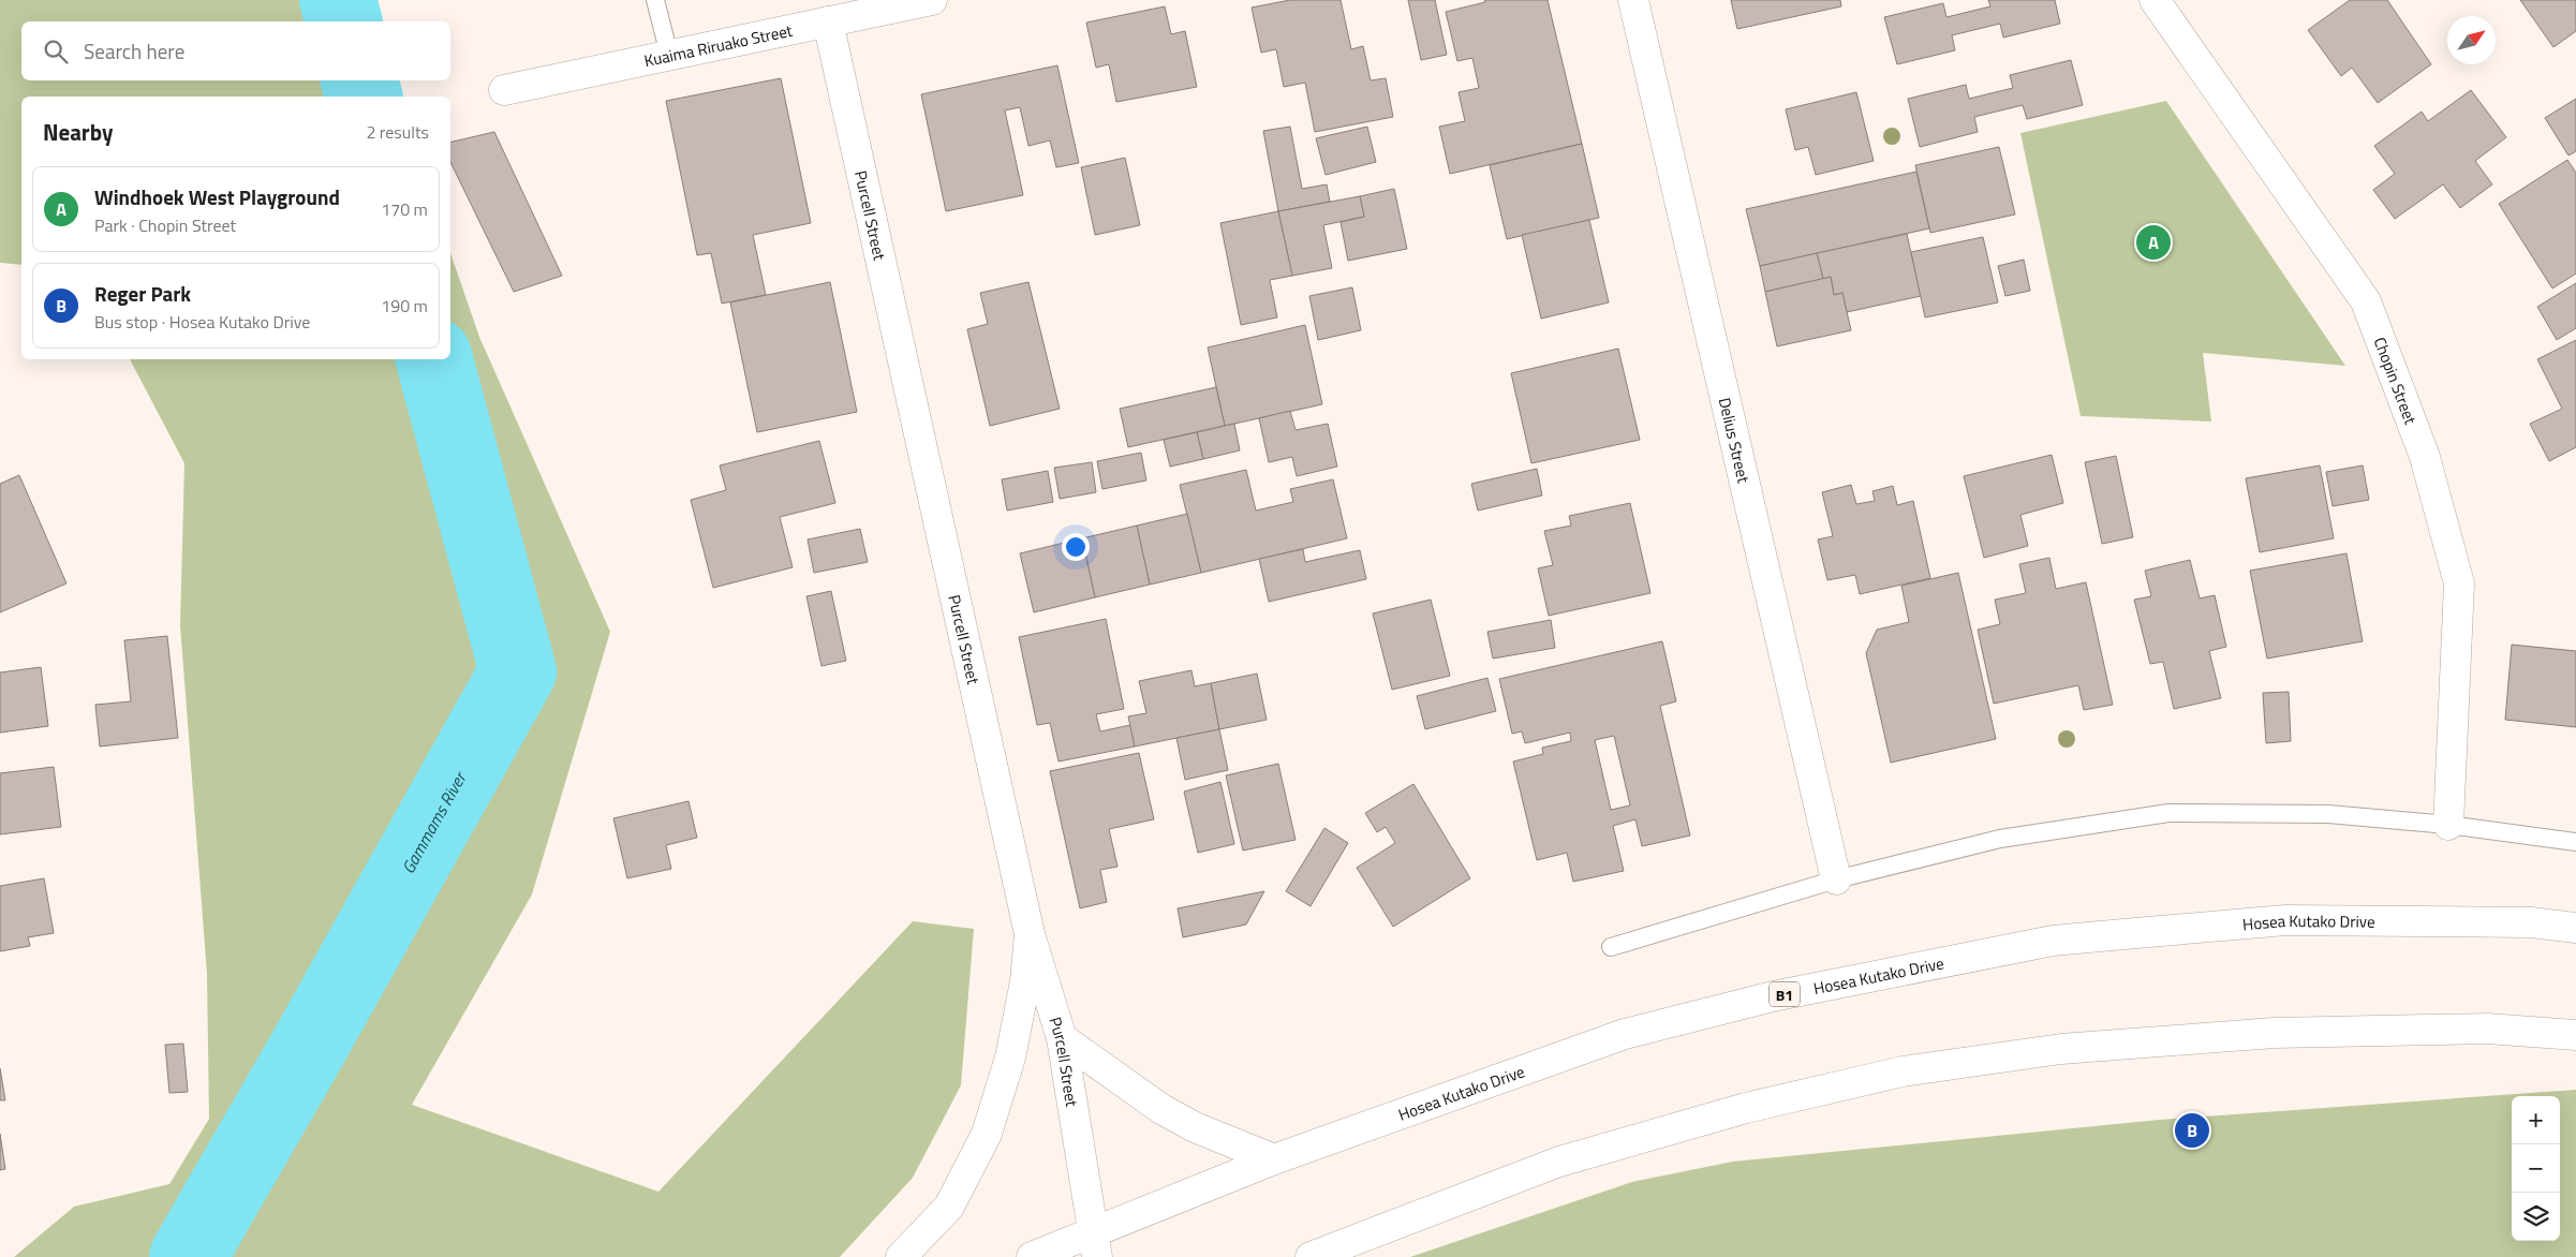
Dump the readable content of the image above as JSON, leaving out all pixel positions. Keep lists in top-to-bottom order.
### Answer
{
  "streets": {
    "main road": [
      "Kuaima Riruako Street",
      "Purcell Street",
      "Chopin Street",
      "Delius Street",
      "Hosea Kutako Drive",
      "B1"
    ]
  },
  "crossings": [
    ["Kuaima Riruako Street", "Purcell Street"],
    ["Purcell Street", "Hosea Kutako Drive"]
  ],
  "water": ["Gammams River"],
  "north": "top right",
  "page": {
    "search": "Search here",
    "heading": ["Nearby", "2 results"],
    "list": [
      {
        "mark": "A",
        "name": "Windhoek West Playground",
        "note": "Park · Chopin Street",
        "value": "170 m"
      },
      {
        "mark": "B",
        "name": "Reger Park",
        "note": "Bus stop · Hosea Kutako Drive",
        "value": "190 m"
      }
    ],
    "pins": ["A", "B"],
    "map_buttons": ["+", "−"]
  }
}
